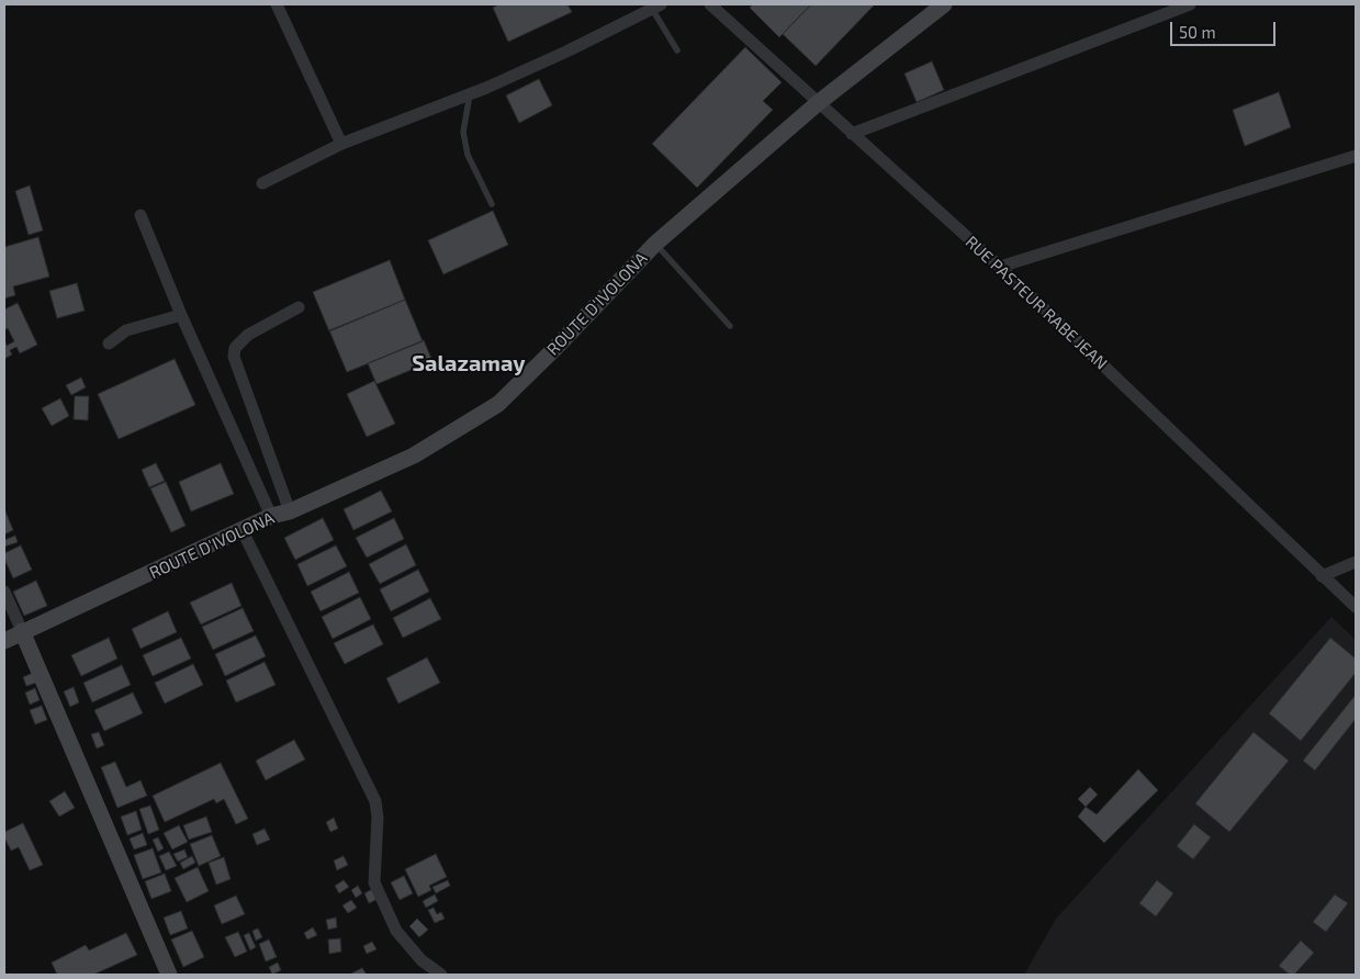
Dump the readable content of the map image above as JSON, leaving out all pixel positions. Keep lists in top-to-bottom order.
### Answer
{
  "streets": {
    "main road": ["ROUTE D'IVOLONA"],
    "street": ["RUE PASTEUR RABE JEAN"]
  },
  "crossings": [
    ["RUE PASTEUR RABE JEAN", "ROUTE D'IVOLONA"]
  ],
  "districts": ["Salazamay"],
  "scale_bar": "50 m"
}
